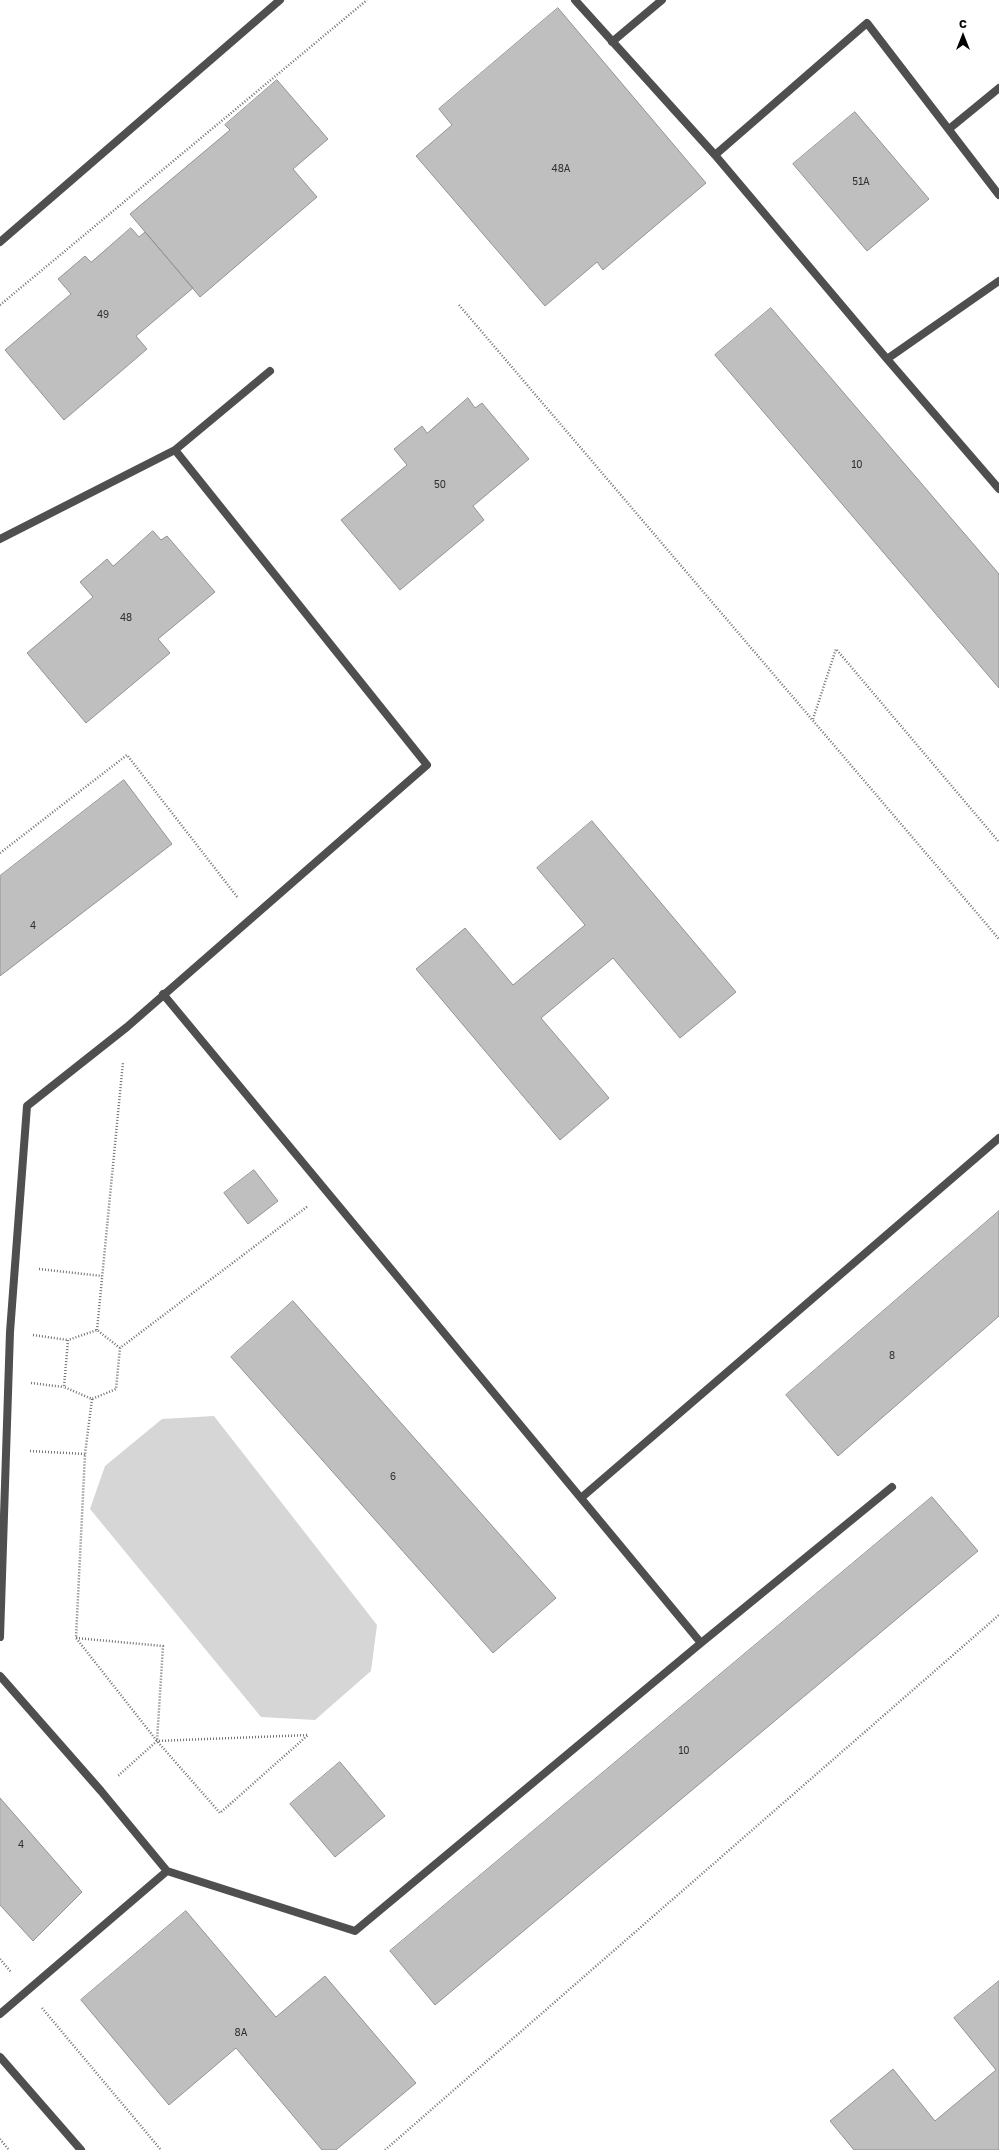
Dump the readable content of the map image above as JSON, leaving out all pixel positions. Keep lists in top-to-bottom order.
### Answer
{
  "house_numbers": [
    "48А",
    "51А",
    "49",
    "10",
    "50",
    "48",
    "4",
    "8",
    "6",
    "10",
    "4",
    "8А"
  ],
  "north": "top"
}
